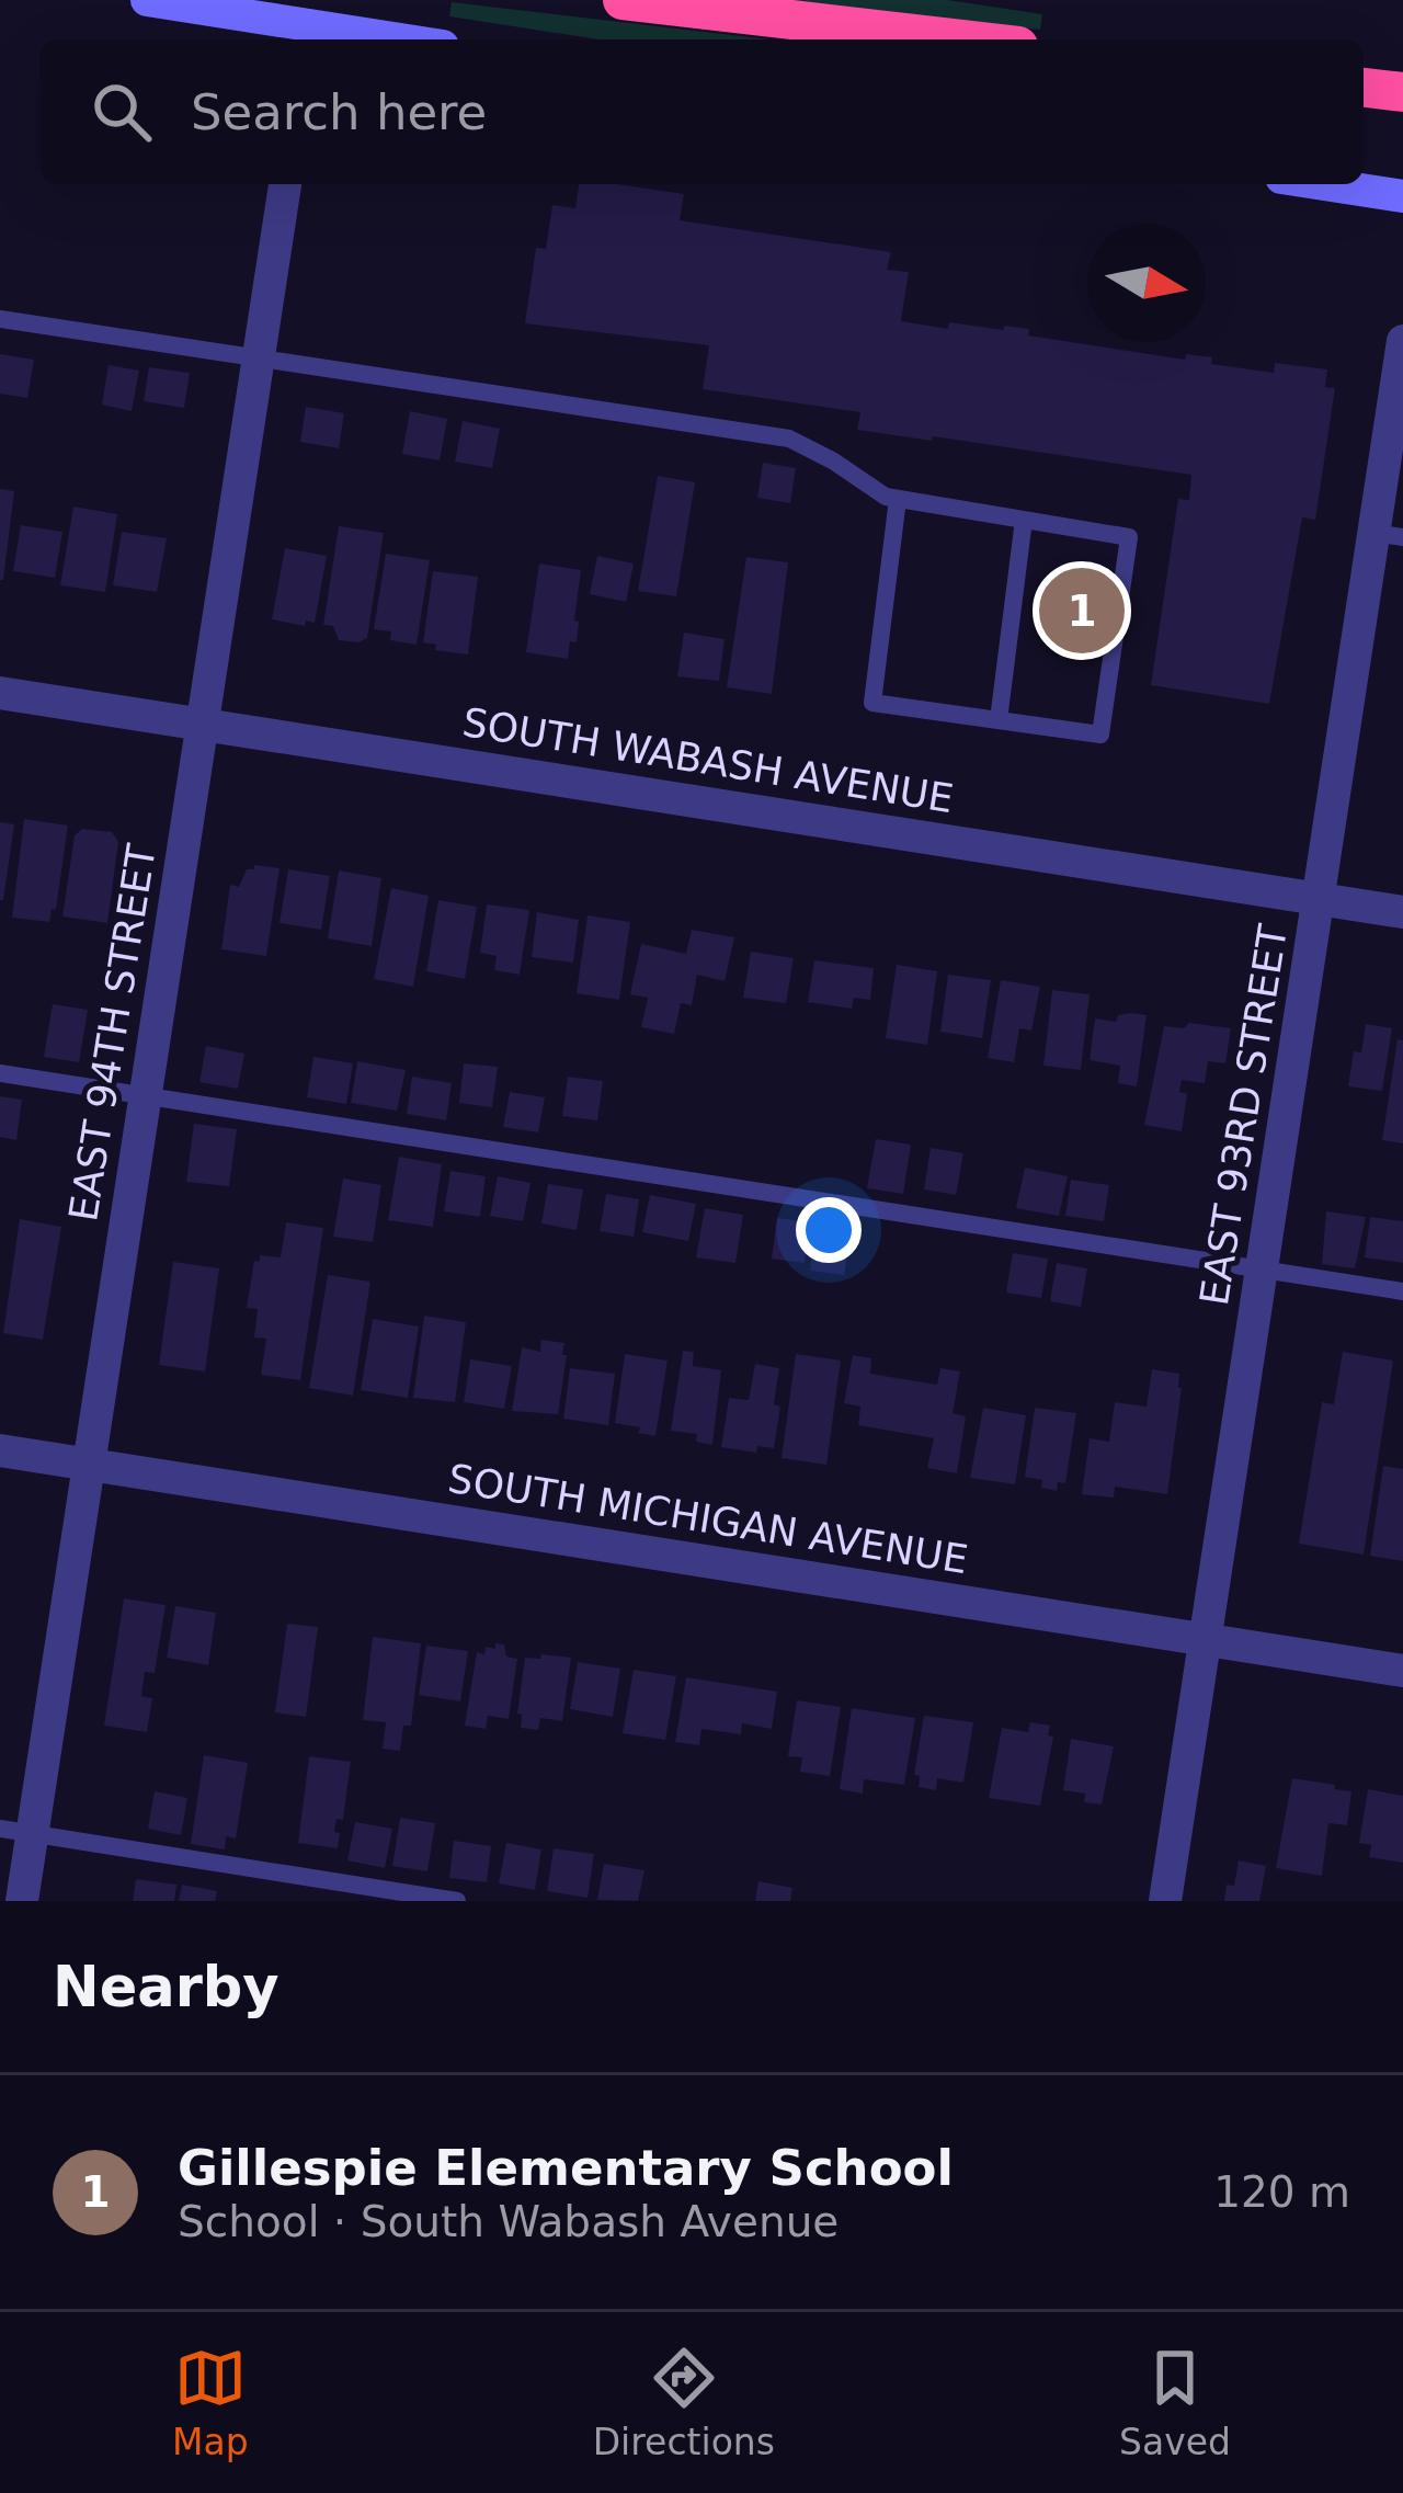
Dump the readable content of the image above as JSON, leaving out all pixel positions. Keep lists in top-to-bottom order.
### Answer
{
  "streets": {
    "street": [
      "SOUTH WABASH AVENUE",
      "EAST 94TH STREET",
      "EAST 93RD STREET",
      "SOUTH MICHIGAN AVENUE"
    ]
  },
  "crossings": [
    ["SOUTH WABASH AVENUE", "EAST 94TH STREET"],
    ["SOUTH WABASH AVENUE", "EAST 93RD STREET"],
    ["EAST 94TH STREET", "SOUTH MICHIGAN AVENUE"],
    ["EAST 93RD STREET", "SOUTH MICHIGAN AVENUE"]
  ],
  "north": "right",
  "page": {
    "search": "Search here",
    "pins": "1",
    "heading": "Nearby",
    "list": [
      {
        "mark": "1",
        "name": "Gillespie Elementary School",
        "note": "School · South Wabash Avenue",
        "value": "120 m"
      }
    ],
    "nav": ["Map", "Directions", "Saved"]
  }
}
